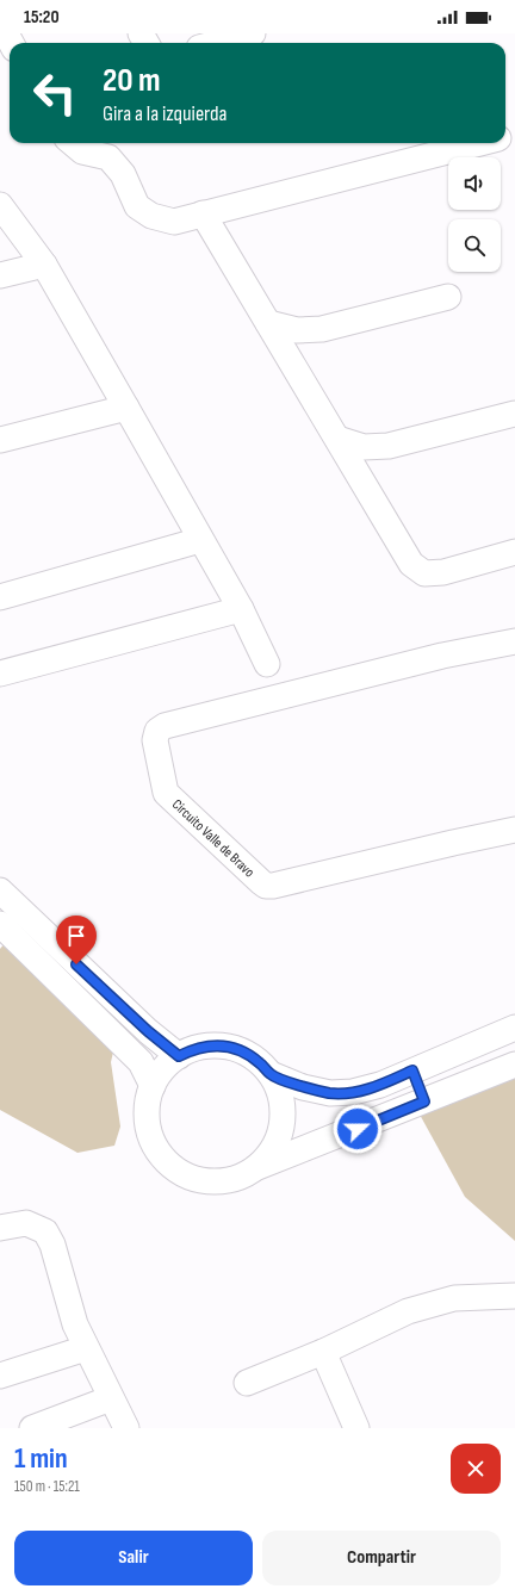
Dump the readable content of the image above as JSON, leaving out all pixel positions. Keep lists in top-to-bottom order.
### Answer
{
  "streets": {
    "street": ["Circuito Valle de Bravo"]
  },
  "page": {
    "status": "15:20",
    "turn": ["20 m", "Gira a la izquierda"],
    "heading": ["1 min", "150 m · 15:21"],
    "buttons": ["Salir", "Compartir"]
  }
}
